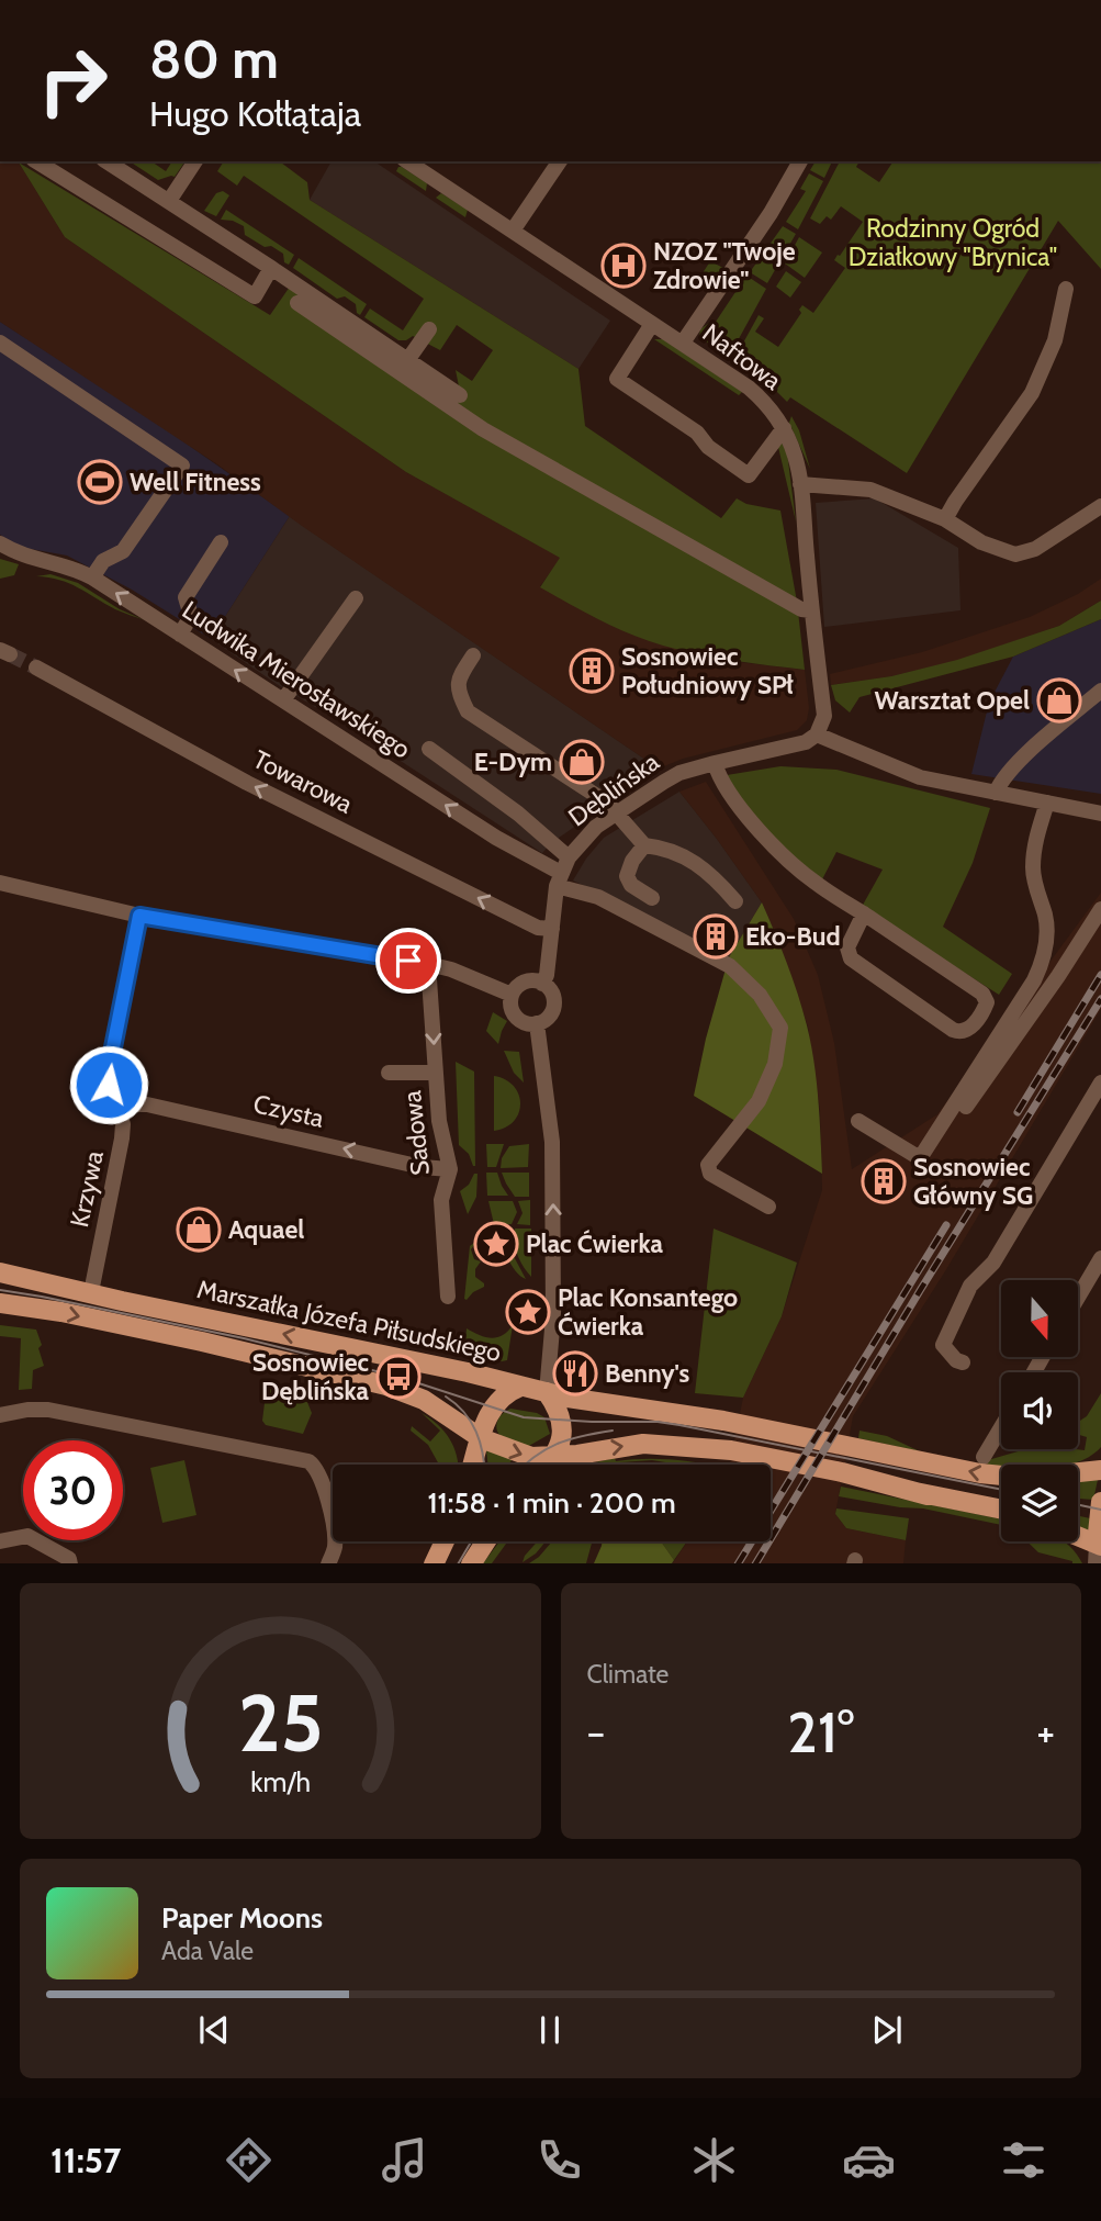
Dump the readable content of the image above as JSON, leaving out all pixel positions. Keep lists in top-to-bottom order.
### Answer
{
  "streets": {
    "main road": ["Marszałka Józefa Piłsudskiego"],
    "street": [
      "Naftowa",
      "Ludwika Mierosławskiego",
      "Towarowa",
      "Dęblińska",
      "Czysta",
      "Sadowa",
      "Krzywa"
    ]
  },
  "crossings": [
    ["Naftowa", "Dęblińska"],
    ["Ludwika Mierosławskiego", "Dęblińska"],
    ["Towarowa", "Dęblińska"],
    ["Czysta", "Sadowa"],
    ["Czysta", "Krzywa"],
    ["Krzywa", "Marszałka Józefa Piłsudskiego"]
  ],
  "one_way": ["Czysta"],
  "parks": ["Rodzinny Ogród Działkowy \"Brynica\""],
  "places": {
    "hospital": ["NZOZ \"Twoje Zdrowie\""],
    "sports": ["Well Fitness"],
    "building": ["Sosnowiec Południowy SPł", "Eko-Bud", "Sosnowiec Główny SG"],
    "shop": ["Warsztat Opel", "E-Dym", "Aquael"],
    "place": ["Plac Ćwierka", "Plac Konsantego Ćwierka"],
    "restaurant": ["Benny's"],
    "bus stop": ["Sosnowiec Dęblińska"]
  },
  "north": "bottom",
  "page": {
    "turn": ["80 m", "Hugo Kołłątaja"],
    "limit": "30",
    "trip": "11:58 · 1 min · 200 m",
    "tile": "Climate",
    "heat": ["−", "21°", "+"],
    "song": ["Paper Moons", "Ada Vale"],
    "tabs": "11:57",
    "gauge": ["25", "km/h"]
  }
}
